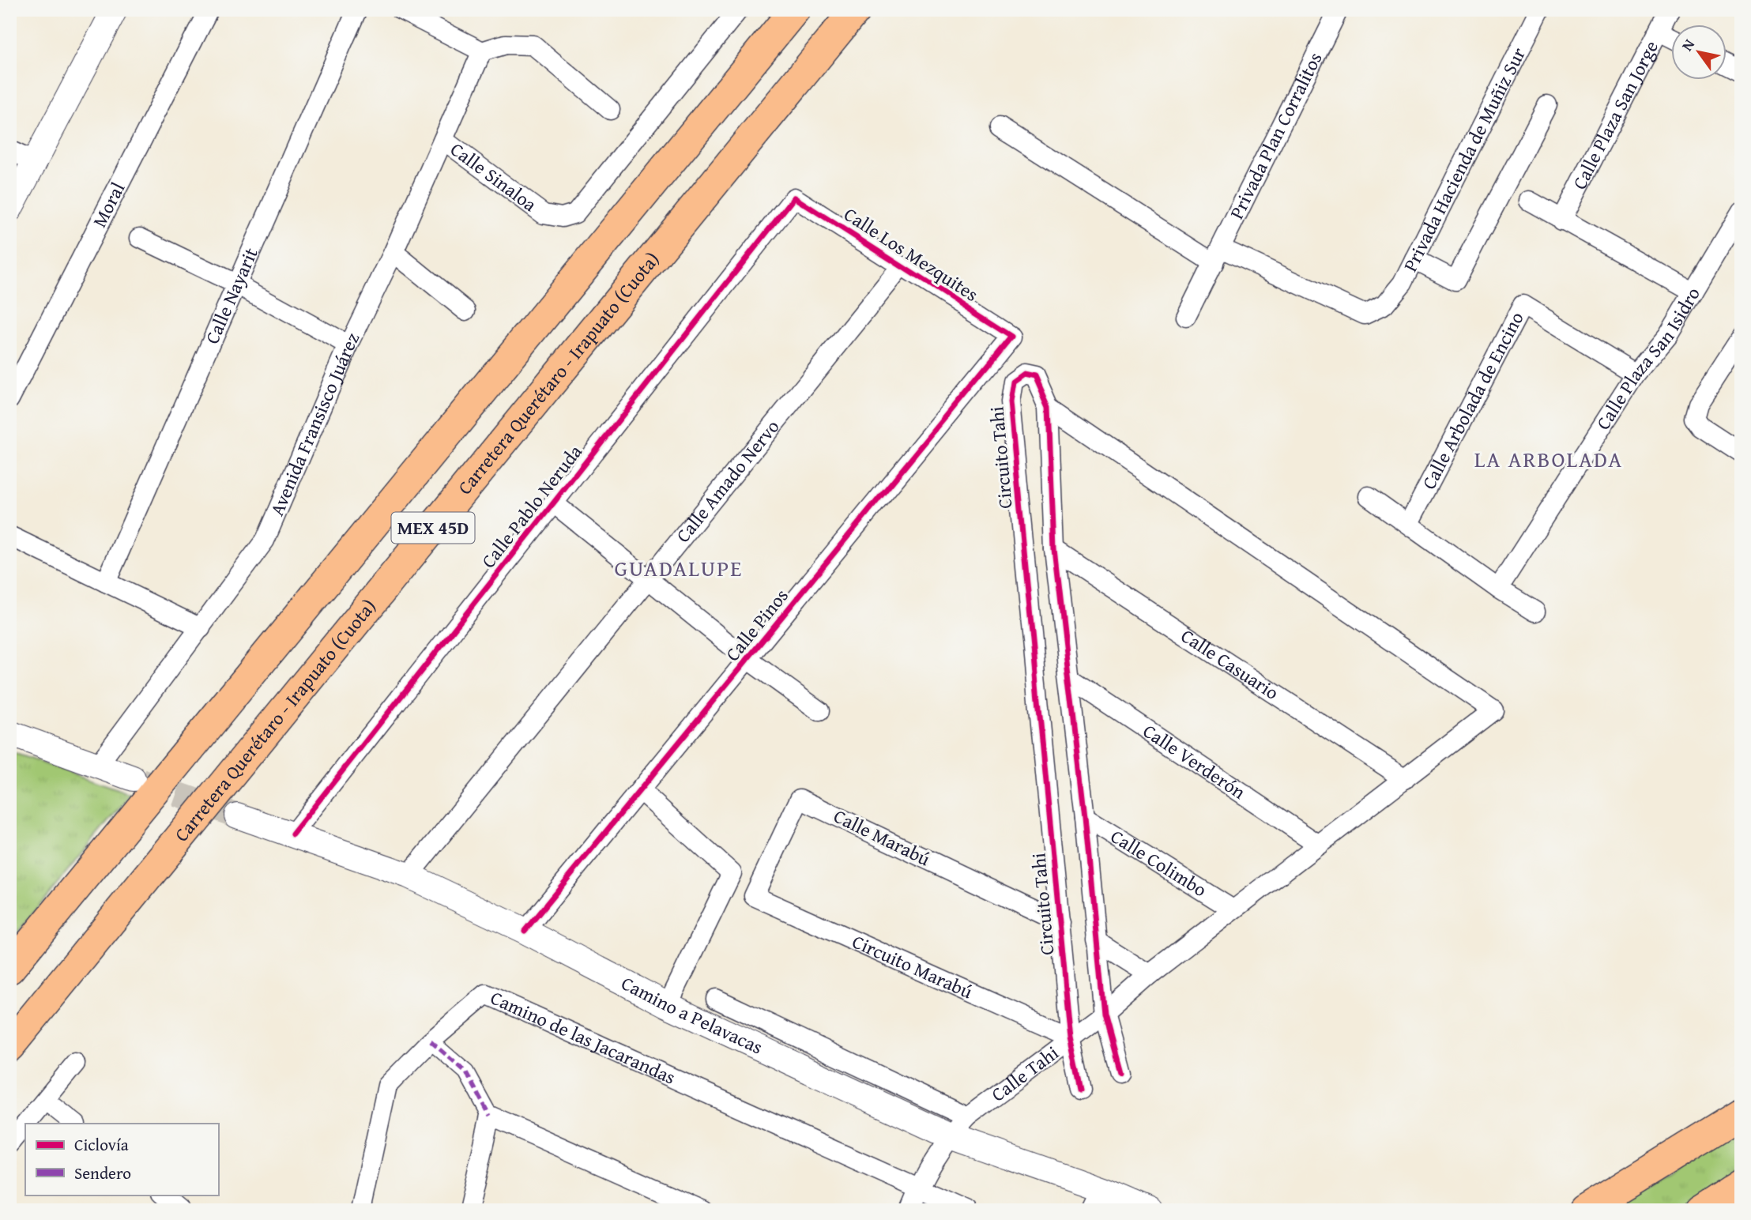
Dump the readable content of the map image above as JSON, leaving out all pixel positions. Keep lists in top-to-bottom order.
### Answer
{
  "streets": {
    "main road": ["Carretera Querétaro - Irapuato (Cuota)", "MEX 45D"],
    "street": [
      "Calle Plaza San Jorge",
      "Privada Plan Corralitos",
      "Privada Hacienda de Muñiz Sur",
      "Calle Sinaloa",
      "Moral",
      "Calle Los Mezquites",
      "Calle Nayarit",
      "Calle Plaza San Isidro",
      "Calle Arbolada de Encino",
      "Avenida Fransisco Juárez",
      "Circuito Tahi",
      "Calle Amado Nervo",
      "Calle Pablo Neruda",
      "Calle Pinos",
      "Calle Casuario",
      "Calle Verderón",
      "Calle Marabú",
      "Calle Colimbo",
      "Circuito Marabú",
      "Camino a Pelavacas",
      "Camino de las Jacarandas",
      "Calle Tahi"
    ]
  },
  "crossings": [
    ["Privada Plan Corralitos", "Privada Hacienda de Muñiz Sur"],
    ["Calle Sinaloa", "Avenida Fransisco Juárez"],
    ["Calle Los Mezquites", "Calle Amado Nervo"],
    ["Calle Los Mezquites", "Calle Pablo Neruda"],
    ["Calle Los Mezquites", "Calle Pinos"],
    ["Calle Plaza San Isidro", "Calle Arbolada de Encino"],
    ["Circuito Tahi", "Calle Casuario"],
    ["Circuito Tahi", "Calle Verderón"],
    ["Circuito Tahi", "Calle Marabú"],
    ["Circuito Tahi", "Calle Colimbo"],
    ["Circuito Tahi", "Circuito Marabú"],
    ["Circuito Tahi", "Calle Tahi"],
    ["Calle Amado Nervo", "Camino a Pelavacas"],
    ["Calle Pablo Neruda", "Camino a Pelavacas"],
    ["Calle Pinos", "Camino a Pelavacas"],
    ["Calle Marabú", "Circuito Marabú"],
    ["Circuito Marabú", "Calle Tahi"],
    ["Camino a Pelavacas", "Calle Tahi"]
  ],
  "districts": ["LA ARBOLADA", "GUADALUPE"],
  "legend": ["Ciclovía", "Sendero"],
  "north": "top left"
}
